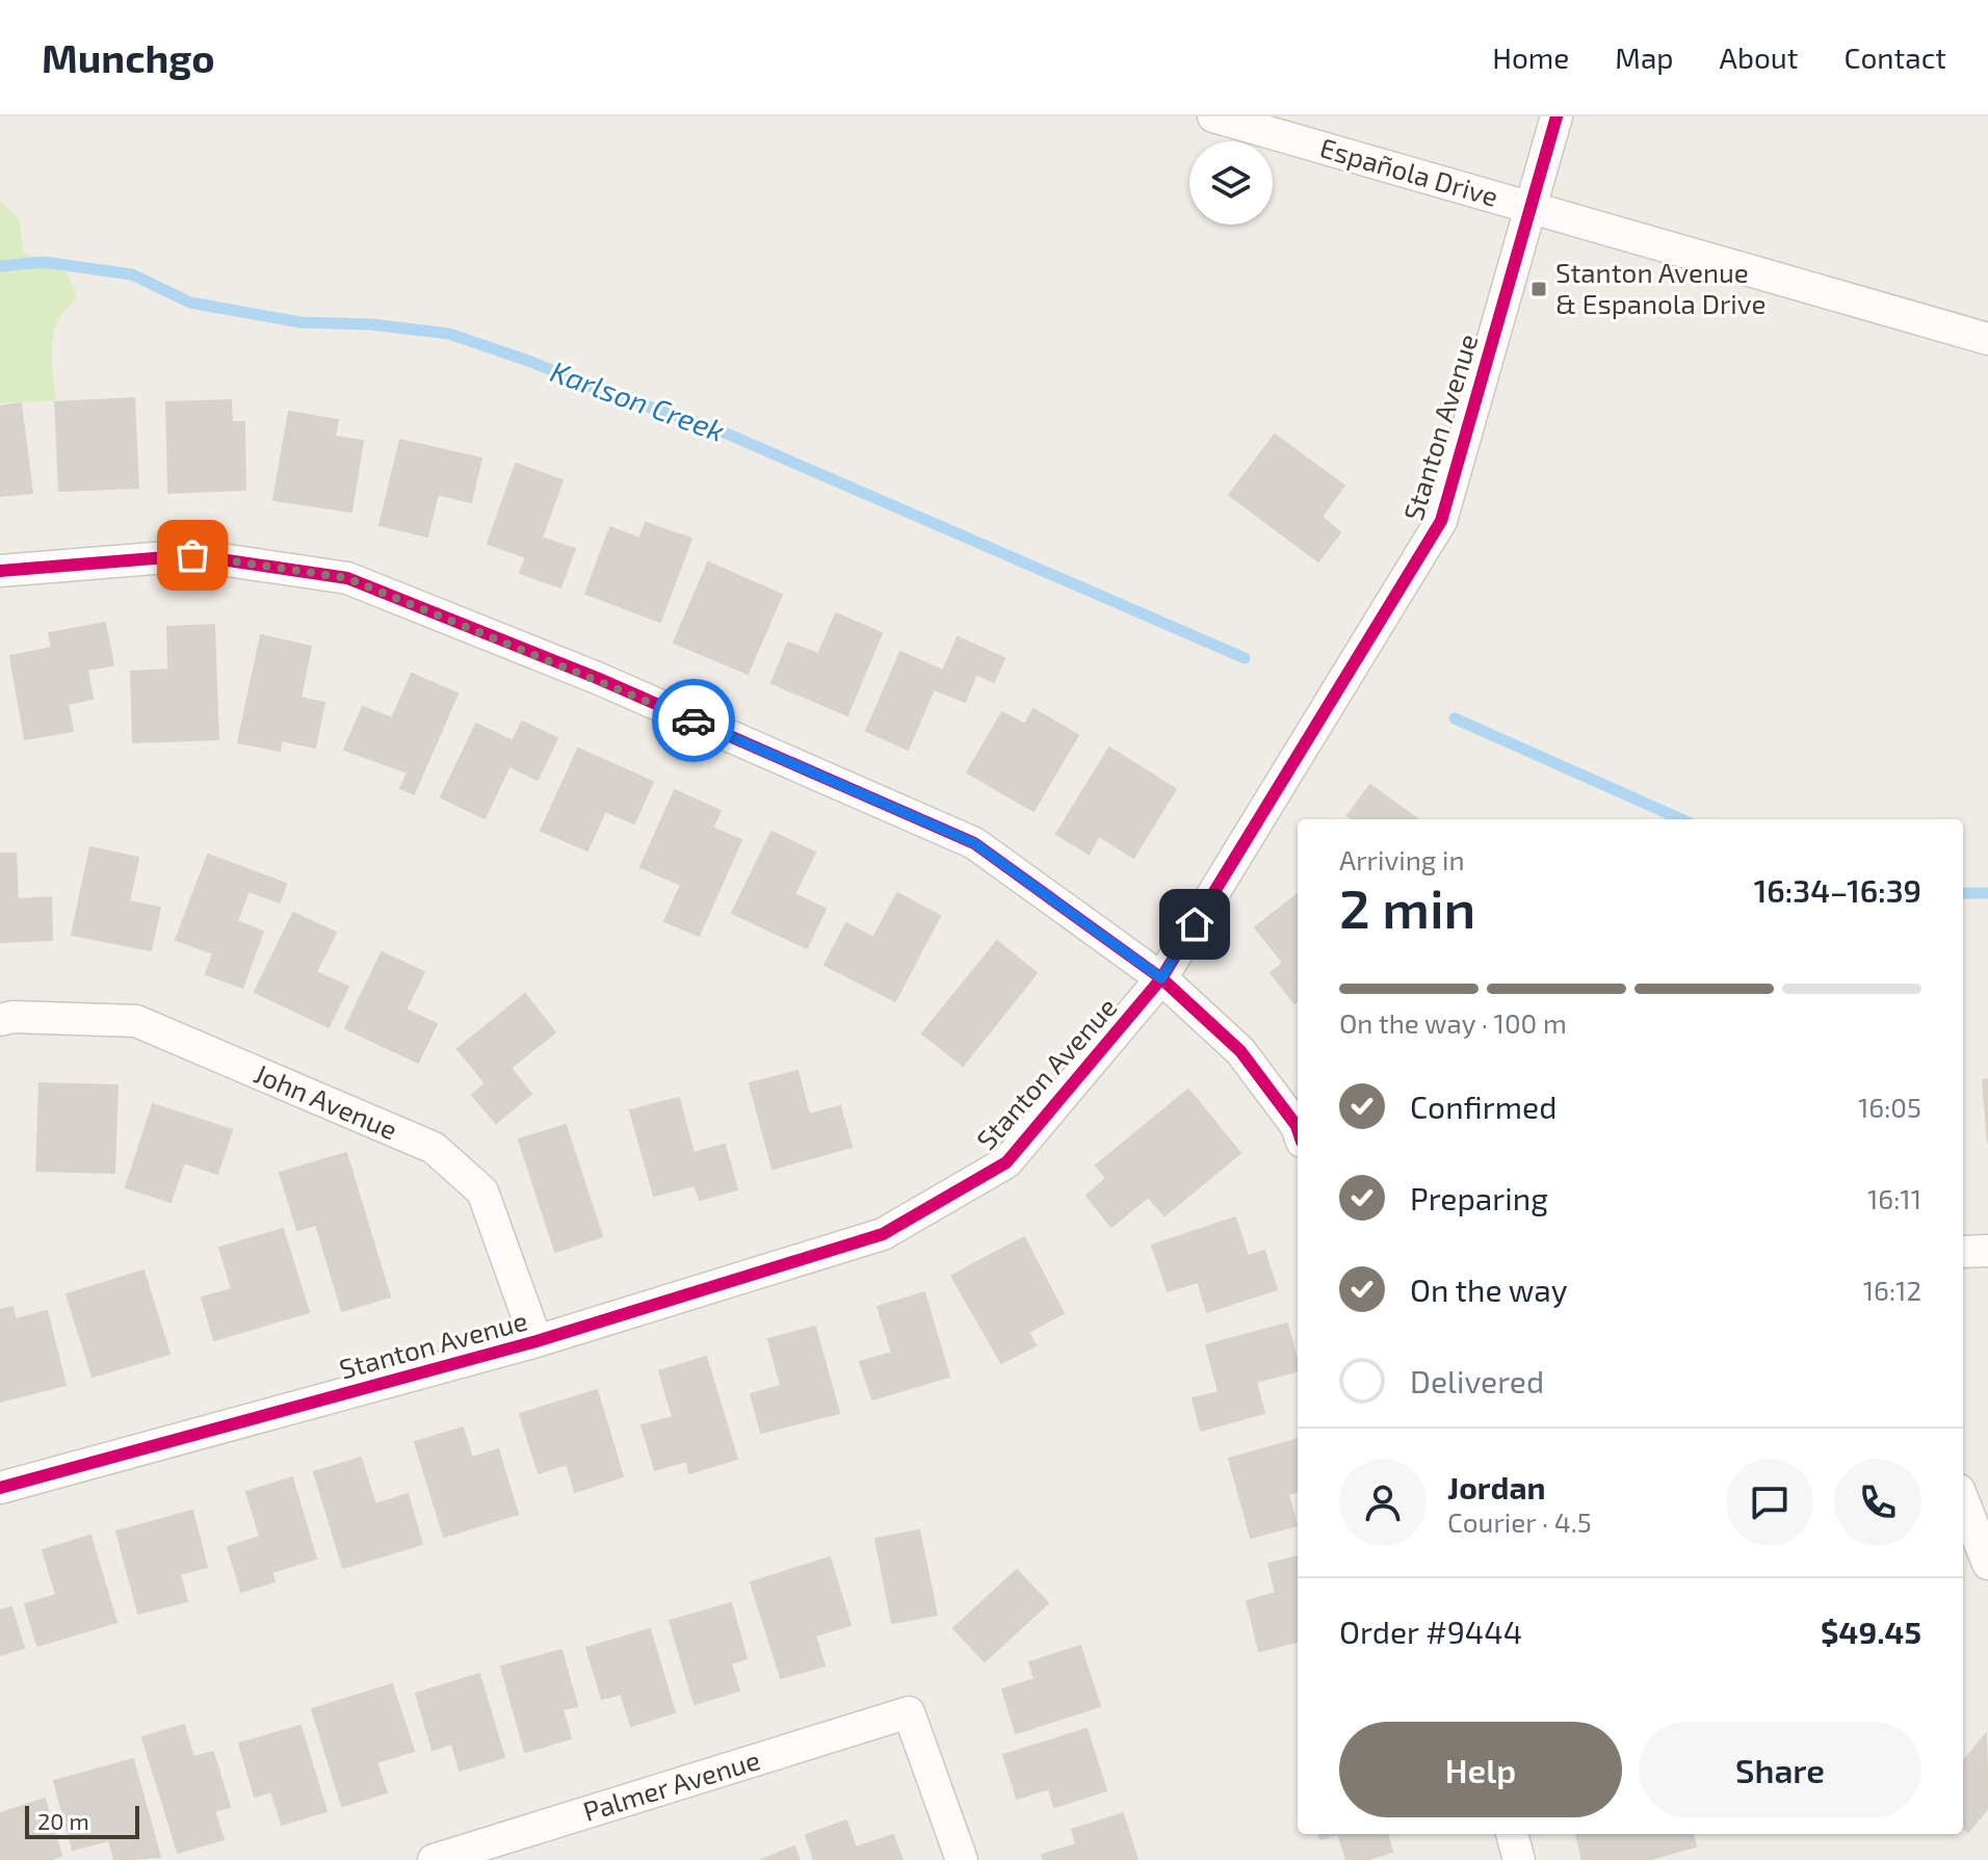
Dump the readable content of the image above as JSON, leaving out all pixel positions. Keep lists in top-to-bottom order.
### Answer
{
  "streets": {
    "street": [
      "Española Drive",
      "Stanton Avenue",
      "John Avenue",
      "Palmer Avenue"
    ]
  },
  "crossings": [
    ["Española Drive", "Stanton Avenue"],
    ["Stanton Avenue", "John Avenue"]
  ],
  "water": ["Karlson Creek"],
  "places": {
    "transit": ["Stanton Avenue & Espanola Drive"]
  },
  "scale_bar": "20 m",
  "page": {
    "header": "Munchgo",
    "nav": [
      "Home",
      "Map",
      "About",
      "Contact"
    ],
    "heading": ["2 min", "Arriving in", "16:34–16:39"],
    "panel": [
      "Jordan",
      "Courier · 4.5",
      "Order #9444",
      "$49.45"
    ],
    "bar": "On the way · 100 m",
    "list": [
      ["Confirmed", "16:05"],
      ["Preparing", "16:11"],
      ["On the way", "16:12"],
      "Delivered"
    ],
    "buttons": ["Help", "Share"],
    "scale": "20 m"
  }
}
